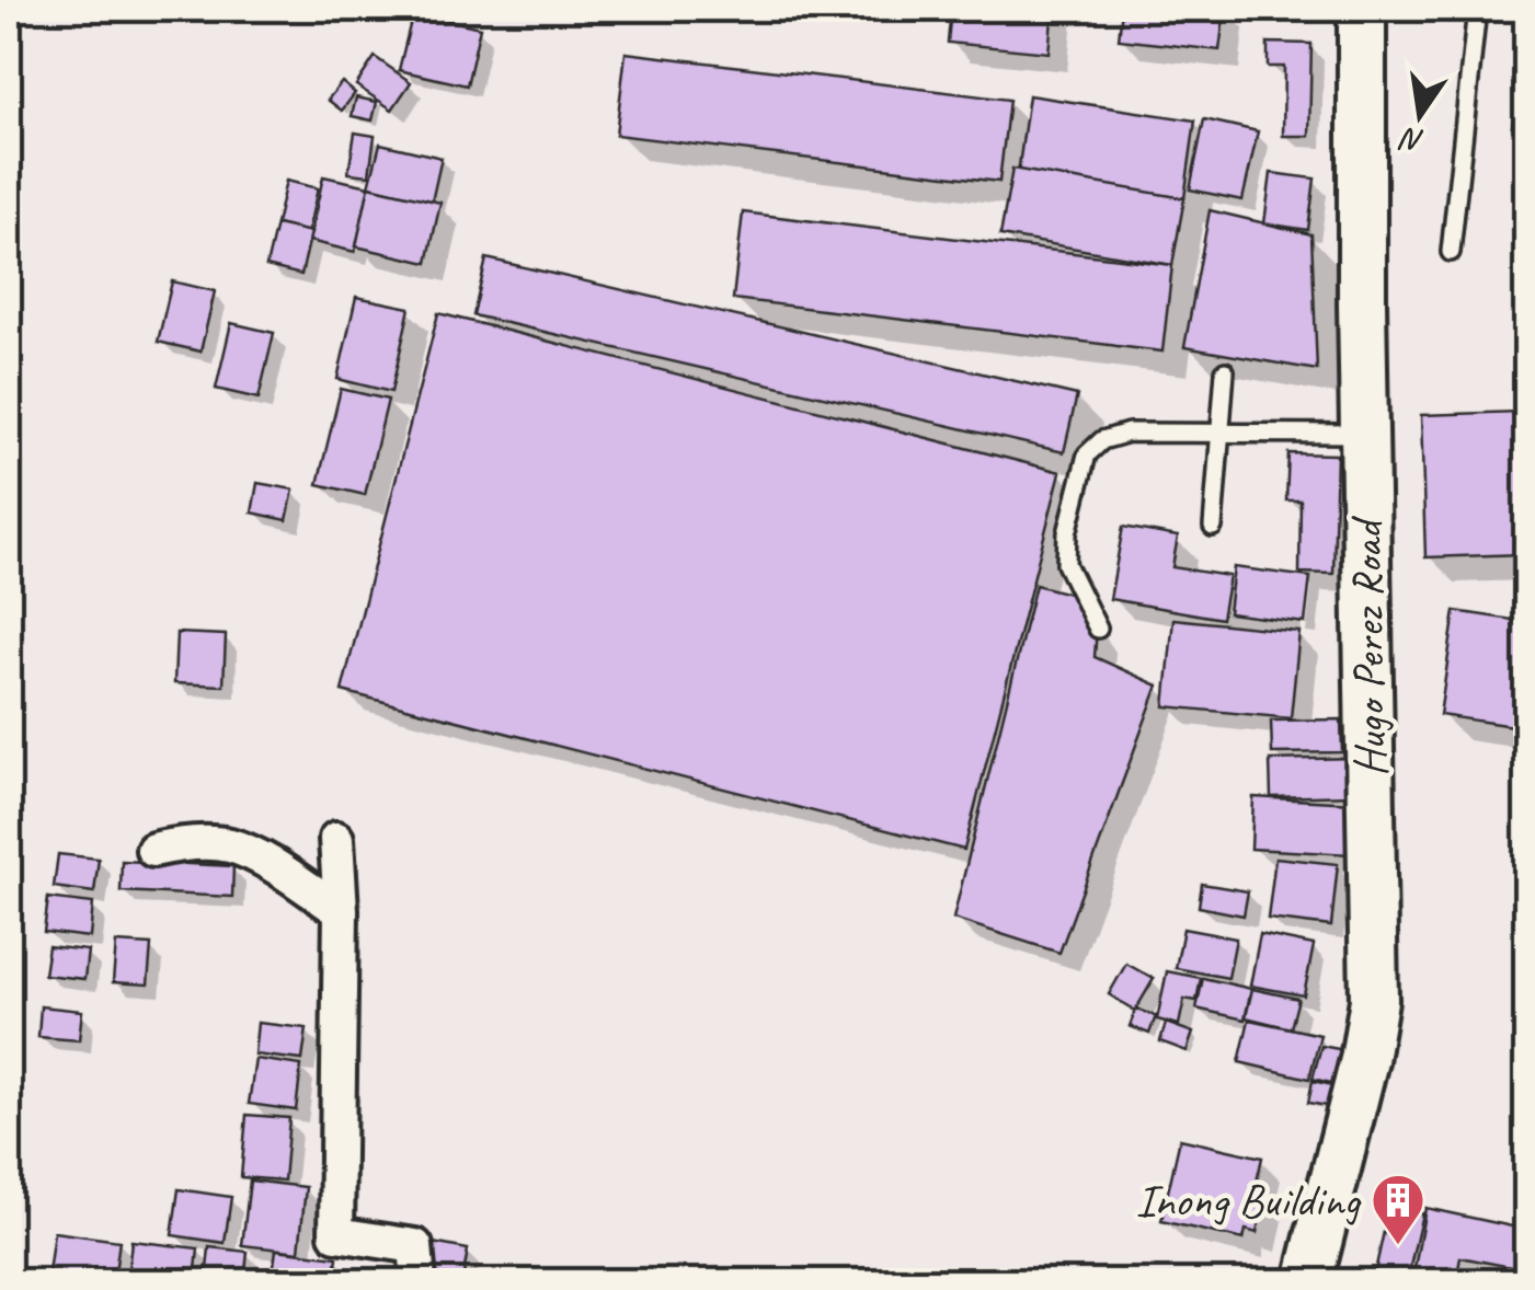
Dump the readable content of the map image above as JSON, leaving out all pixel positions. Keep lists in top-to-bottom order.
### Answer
{
  "streets": {
    "street": ["Hugo Perez Road"]
  },
  "places": {
    "building": ["Inong Building"]
  },
  "north": "bottom"
}
